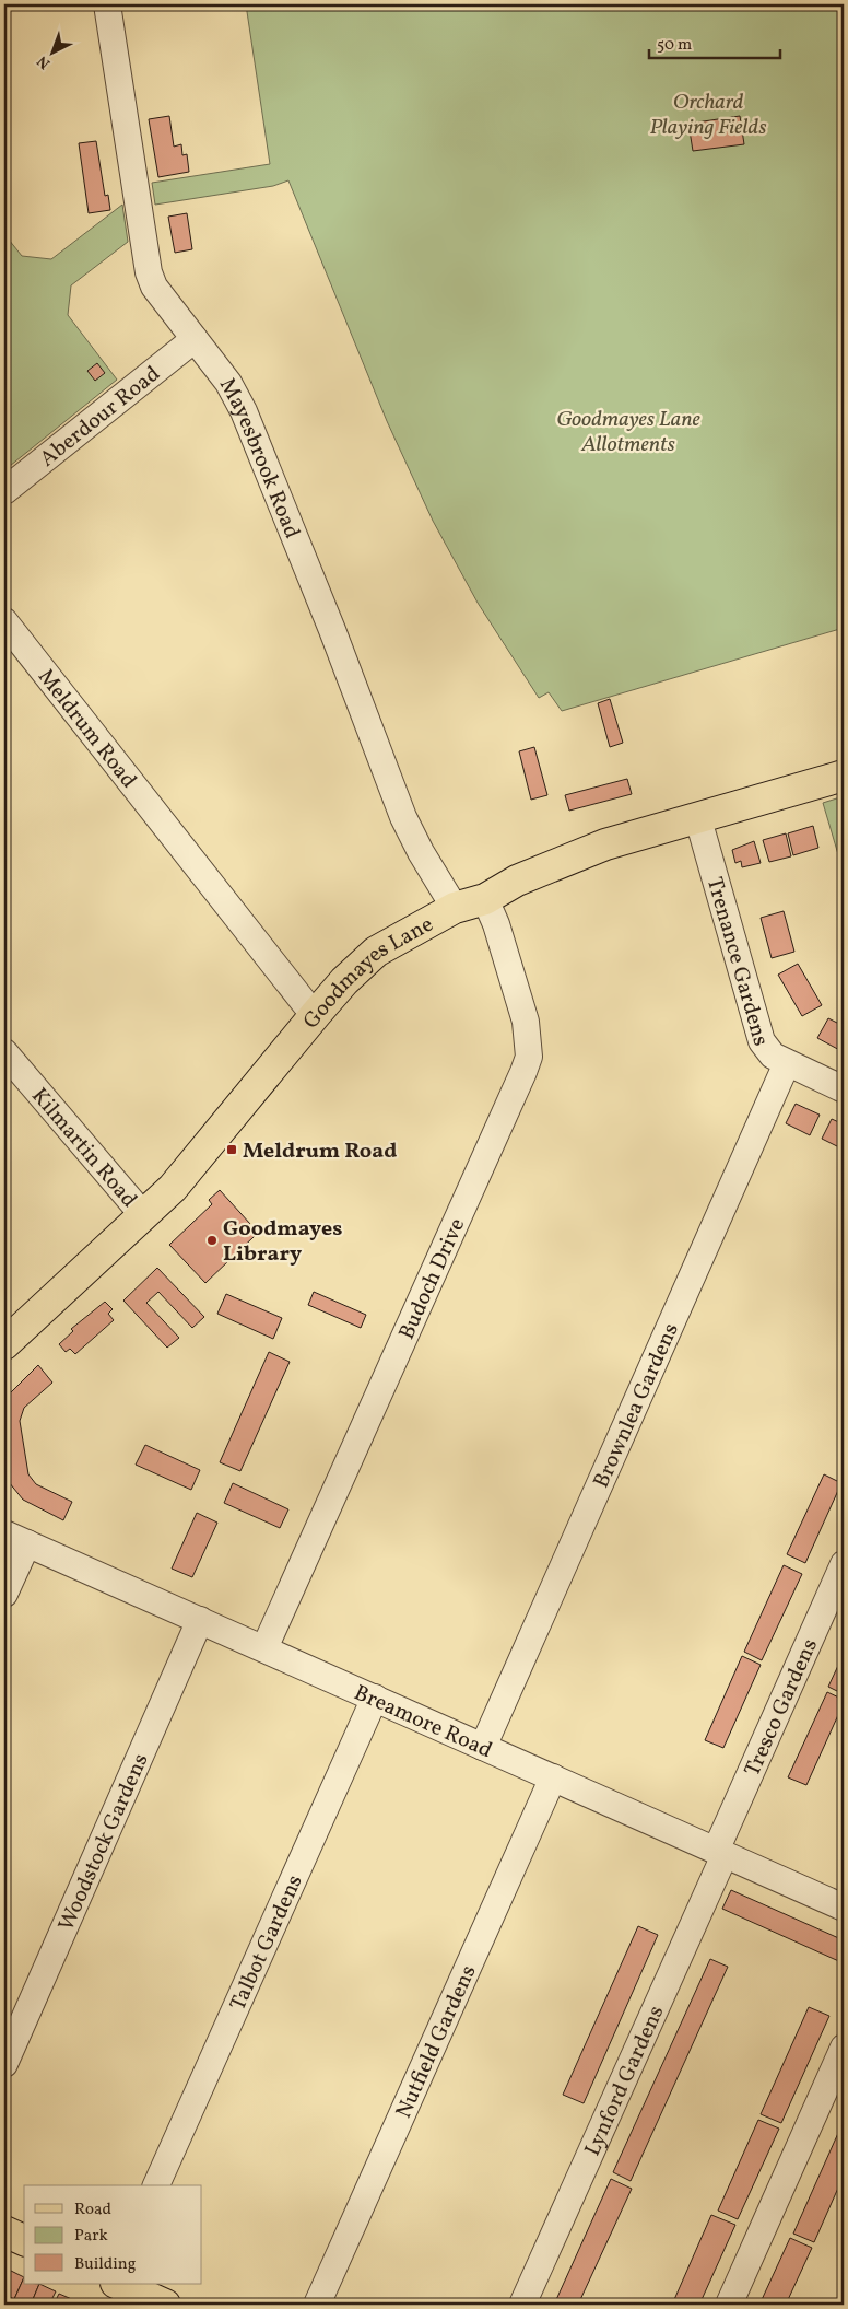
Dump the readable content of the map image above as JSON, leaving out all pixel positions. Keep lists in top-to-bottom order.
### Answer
{
  "streets": {
    "main road": ["Goodmayes Lane"],
    "street": [
      "Aberdour Road",
      "Mayesbrook Road",
      "Meldrum Road",
      "Trenance Gardens",
      "Kilmartin Road",
      "Budoch Drive",
      "Brownlea Gardens",
      "Tresco Gardens",
      "Breamore Road",
      "Woodstock Gardens",
      "Talbot Gardens",
      "Nutfield Gardens",
      "Lynford Gardens"
    ]
  },
  "crossings": [
    ["Aberdour Road", "Mayesbrook Road"],
    ["Mayesbrook Road", "Goodmayes Lane"],
    ["Meldrum Road", "Goodmayes Lane"],
    ["Trenance Gardens", "Goodmayes Lane"],
    ["Trenance Gardens", "Brownlea Gardens"],
    ["Goodmayes Lane", "Kilmartin Road"],
    ["Goodmayes Lane", "Budoch Drive"],
    ["Budoch Drive", "Breamore Road"],
    ["Brownlea Gardens", "Breamore Road"],
    ["Tresco Gardens", "Breamore Road"],
    ["Tresco Gardens", "Lynford Gardens"],
    ["Breamore Road", "Woodstock Gardens"],
    ["Breamore Road", "Talbot Gardens"],
    ["Breamore Road", "Nutfield Gardens"],
    ["Breamore Road", "Lynford Gardens"]
  ],
  "parks": ["Orchard Playing Fields", "Goodmayes Lane Allotments"],
  "places": {
    "transit": ["Meldrum Road"],
    "other": ["Goodmayes Library"]
  },
  "legend": ["Road", "Park", "Building"],
  "scale_bar": "50 m",
  "north": "bottom left"
}
